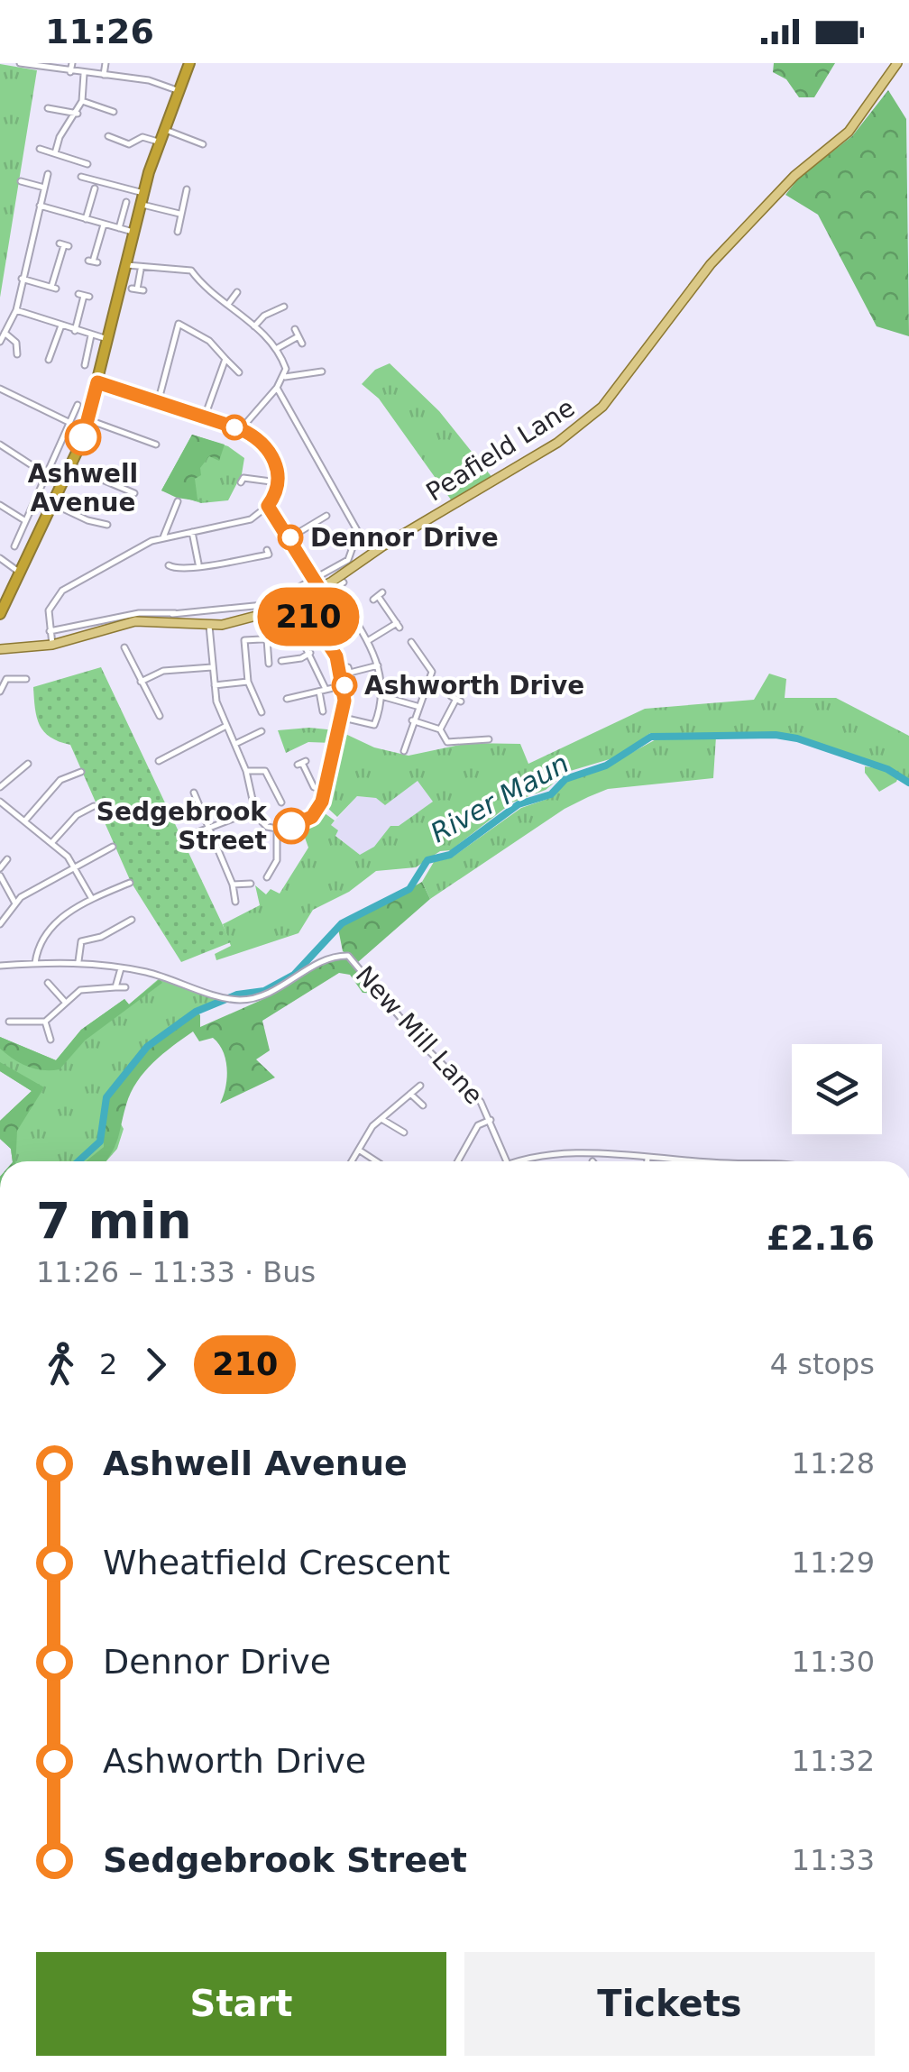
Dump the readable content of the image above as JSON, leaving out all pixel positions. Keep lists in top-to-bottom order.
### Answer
{
  "streets": {
    "main road": ["Peafield Lane"],
    "street": ["New Mill Lane"]
  },
  "water": ["River Maun"],
  "places": [
    "Ashwell Avenue",
    "Dennor Drive",
    "Ashworth Drive",
    "Sedgebrook Street"
  ],
  "lines": ["bus line 210"],
  "page": {
    "status": "11:26",
    "on_map": "210",
    "heading": ["7 min", "11:26 – 11:33 · Bus", "£2.16"],
    "legs": ["2", "210", "4 stops"],
    "list": [
      {
        "name": "Ashwell Avenue",
        "value": "11:28"
      },
      {
        "name": "Wheatfield Crescent",
        "value": "11:29"
      },
      {
        "name": "Dennor Drive",
        "value": "11:30"
      },
      {
        "name": "Ashworth Drive",
        "value": "11:32"
      },
      {
        "name": "Sedgebrook Street",
        "value": "11:33"
      }
    ],
    "buttons": ["Start", "Tickets"]
  }
}
